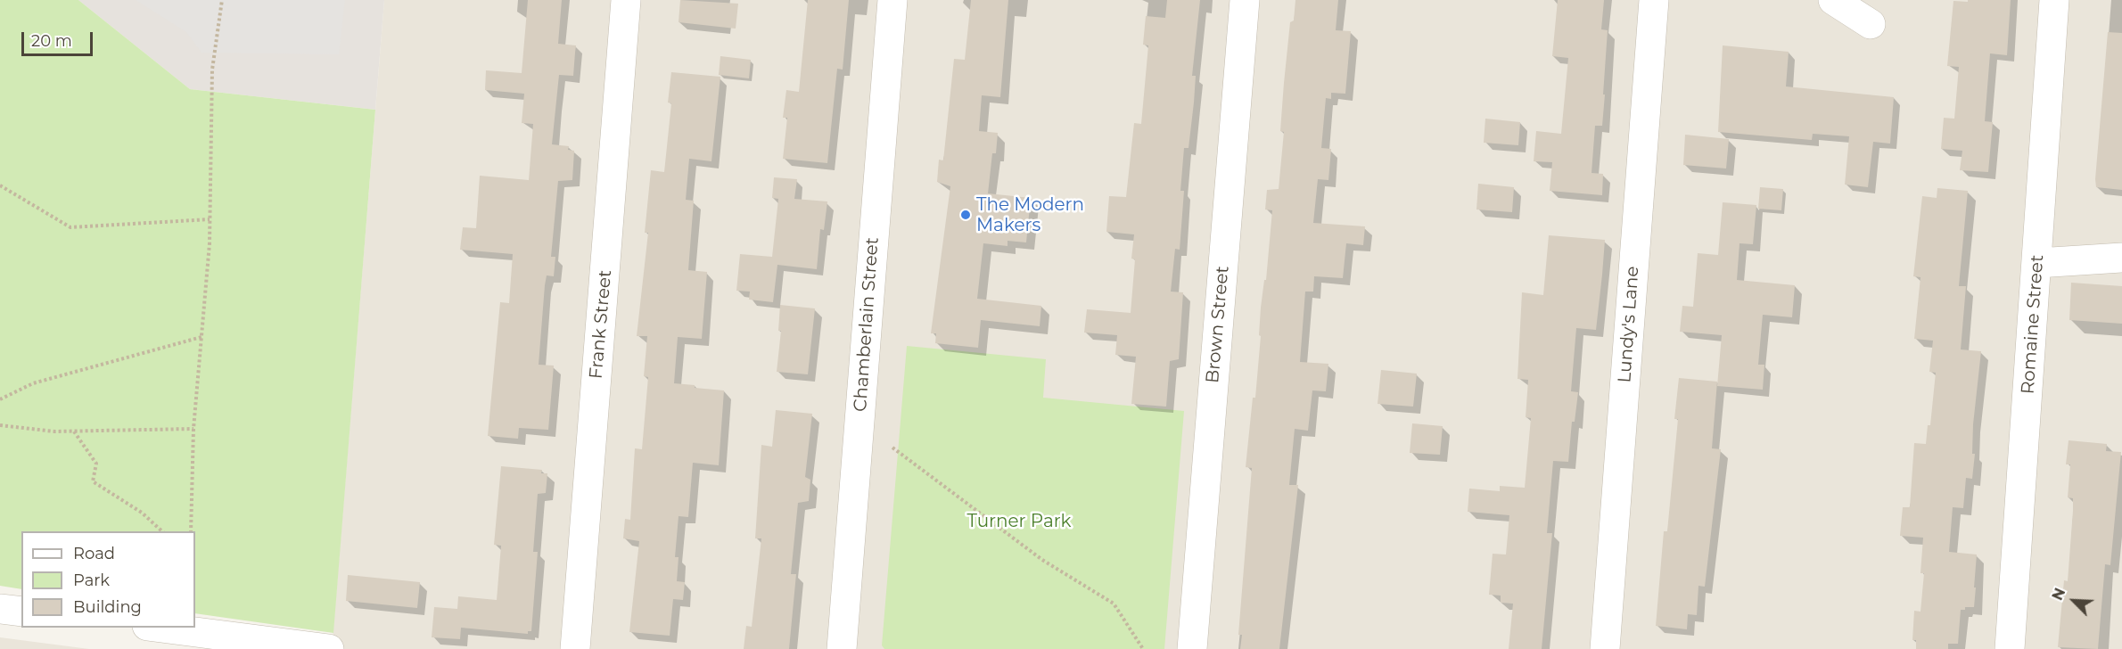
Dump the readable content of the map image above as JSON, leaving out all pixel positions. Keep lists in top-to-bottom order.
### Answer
{
  "streets": {
    "street": [
      "Frank Street",
      "Chamberlain Street",
      "Brown Street",
      "Lundy's Lane",
      "Romaine Street"
    ]
  },
  "parks": ["Turner Park"],
  "places": ["The Modern Makers"],
  "legend": ["Road", "Park", "Building"],
  "scale_bar": "20 m",
  "north": "top left"
}
